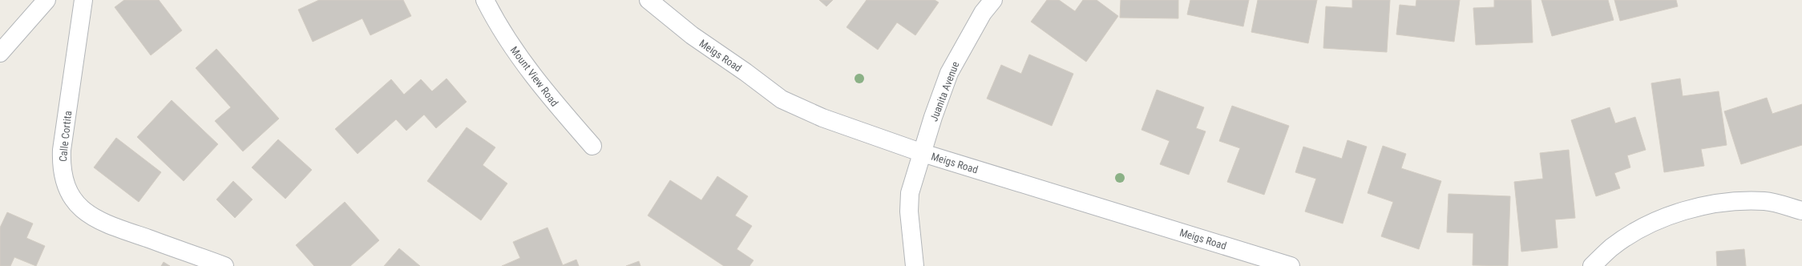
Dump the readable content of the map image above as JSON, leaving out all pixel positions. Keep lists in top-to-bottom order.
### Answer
{
  "streets": {
    "street": [
      "Meigs Road",
      "Mount View Road",
      "Juanita Avenue",
      "Calle Cortita"
    ]
  },
  "crossings": [
    ["Meigs Road", "Juanita Avenue"]
  ]
}
